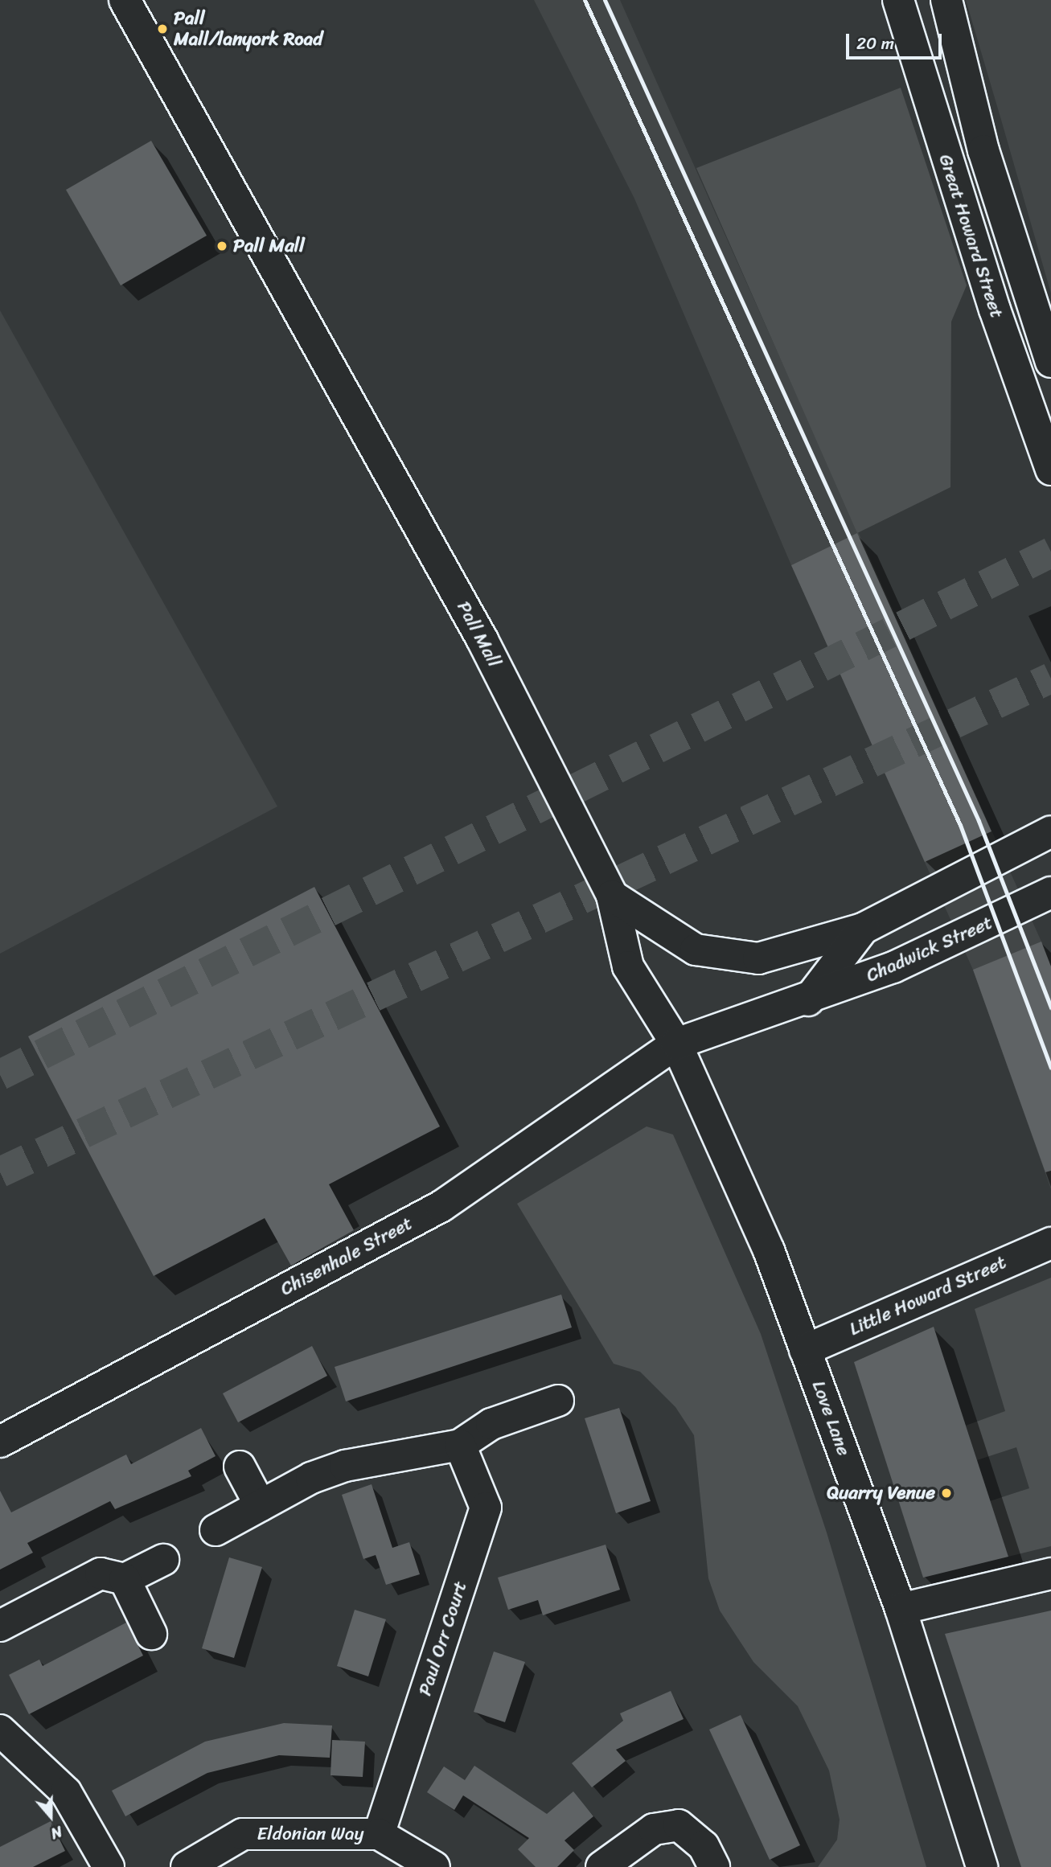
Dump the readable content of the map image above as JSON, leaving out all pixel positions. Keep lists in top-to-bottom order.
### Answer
{
  "streets": {
    "main road": [
      "Great Howard Street",
      "Pall Mall",
      "Chadwick Street",
      "Chisenhale Street",
      "Little Howard Street",
      "Love Lane",
      "Paul Orr Court",
      "Eldonian Way"
    ]
  },
  "crossings": [
    ["Pall Mall", "Chadwick Street"],
    ["Pall Mall", "Chisenhale Street"],
    ["Pall Mall", "Love Lane"],
    ["Chadwick Street", "Chisenhale Street"],
    ["Chadwick Street", "Love Lane"],
    ["Chisenhale Street", "Love Lane"],
    ["Little Howard Street", "Love Lane"],
    ["Paul Orr Court", "Eldonian Way"]
  ],
  "places": ["Pall Mall/lanyork Road", "Pall Mall", "Quarry Venue"],
  "scale_bar": "20 m",
  "north": "bottom"
}
